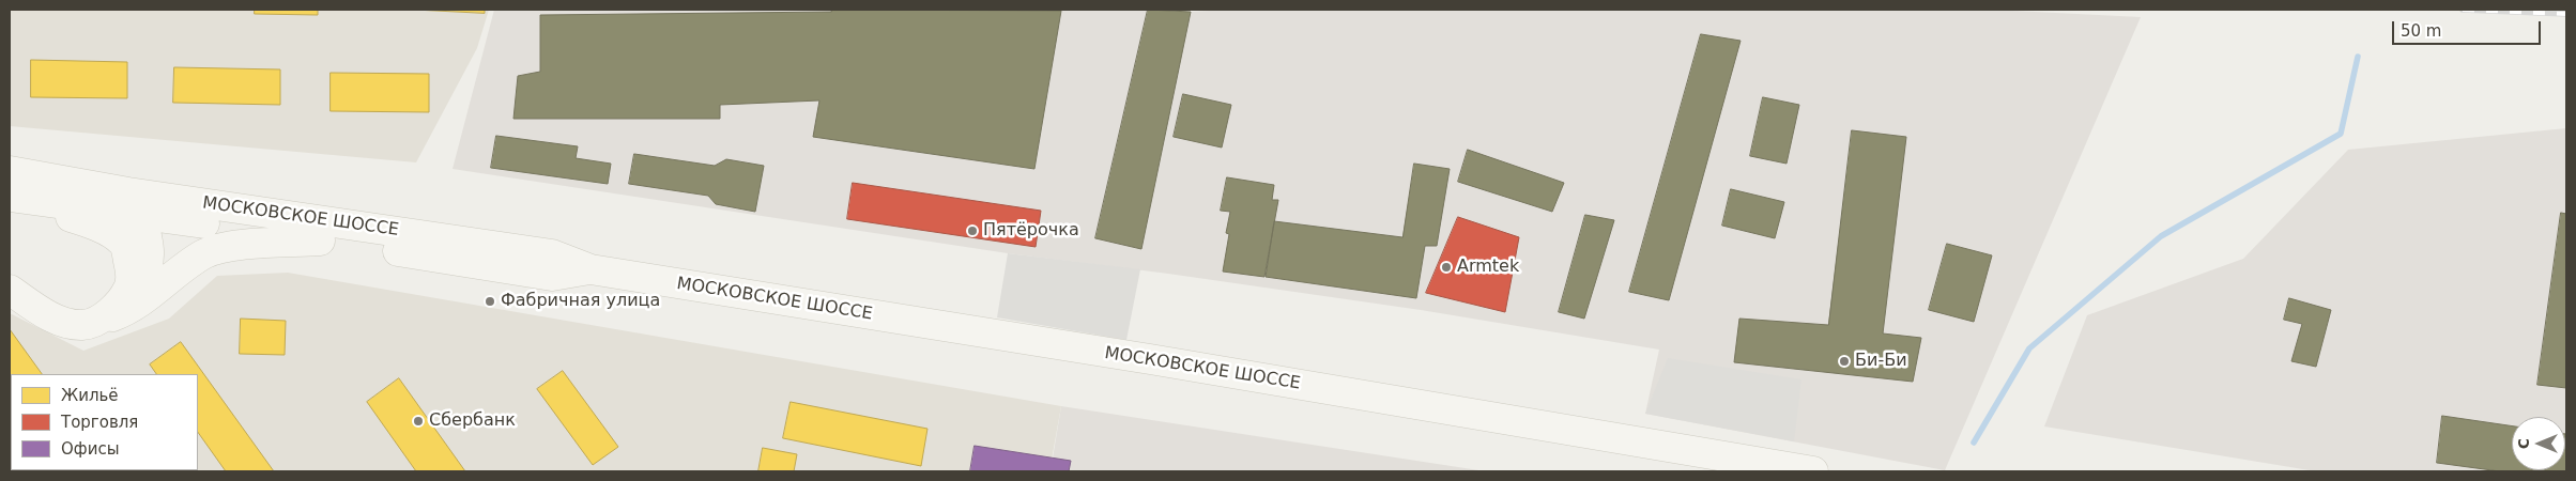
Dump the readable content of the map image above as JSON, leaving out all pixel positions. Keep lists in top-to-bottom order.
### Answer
{
  "streets": {
    "main road": ["МОСКОВСКОЕ ШОССЕ"]
  },
  "places": [
    "Пятёрочка",
    "Armtek",
    "Фабричная улица",
    "Би-Би",
    "Сбербанк"
  ],
  "legend": ["Жильё", "Торговля", "Офисы"],
  "scale_bar": "50 m",
  "north": "left"
}
